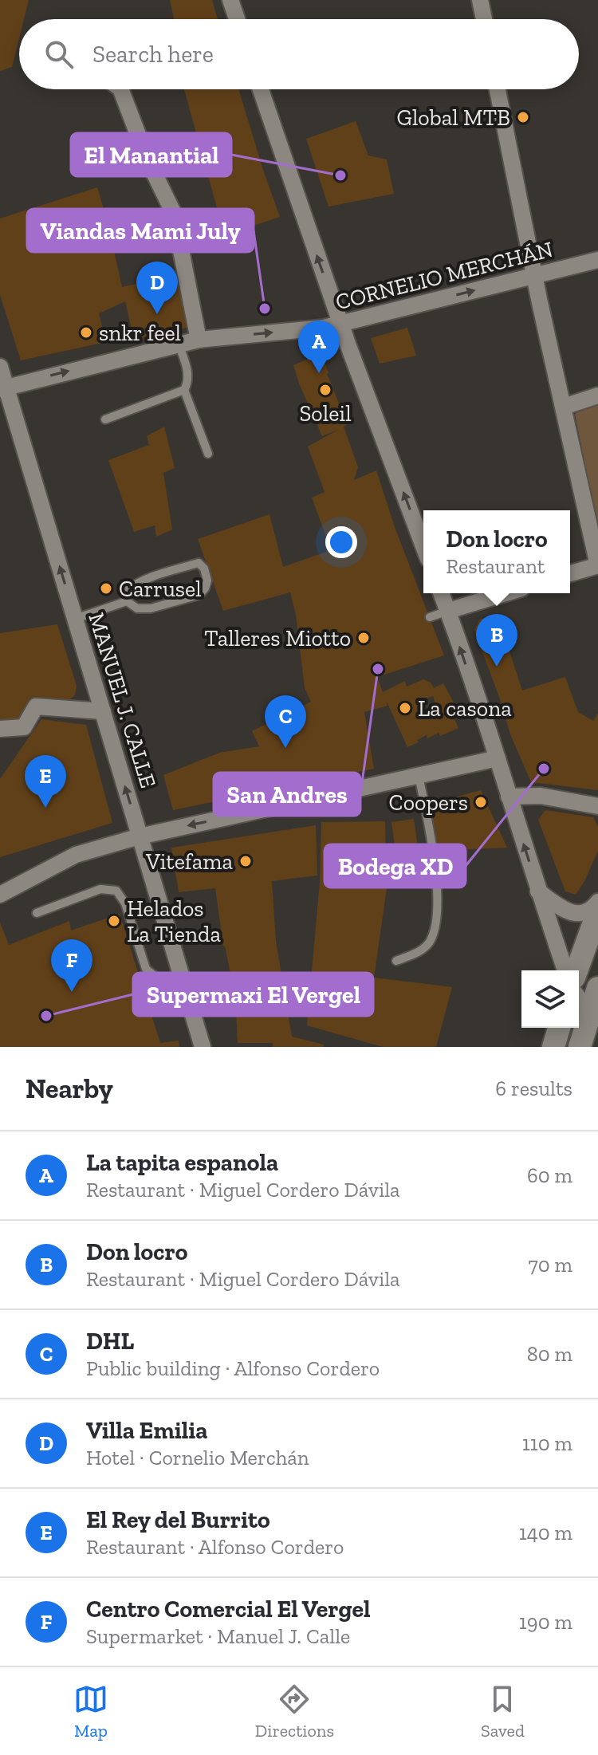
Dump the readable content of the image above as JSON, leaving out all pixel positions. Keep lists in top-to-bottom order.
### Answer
{
  "streets": {
    "street": ["CORNELIO MERCHÁN", "MANUEL J. CALLE"]
  },
  "crossings": [
    ["CORNELIO MERCHÁN", "MANUEL J. CALLE"]
  ],
  "one_way": ["CORNELIO MERCHÁN", "MANUEL J. CALLE"],
  "places": [
    "Global MTB",
    "El Manantial",
    "Viandas Mami July",
    "snkr feel",
    "Soleil",
    "Carrusel",
    "Talleres Miotto",
    "San Andres",
    "La casona",
    "Bodega XD",
    "Coopers",
    "Vitefama",
    "Helados La Tienda",
    "Supermaxi El Vergel"
  ],
  "page": {
    "search": "Search here",
    "pins": [
      "D",
      "A",
      "B",
      "C",
      "E",
      "F"
    ],
    "popup": ["Don locro", "Restaurant"],
    "heading": ["Nearby", "6 results"],
    "list": [
      {
        "mark": "A",
        "name": "La tapita espanola",
        "note": "Restaurant · Miguel Cordero Dávila",
        "value": "60 m"
      },
      {
        "mark": "B",
        "name": "Don locro",
        "note": "Restaurant · Miguel Cordero Dávila",
        "value": "70 m"
      },
      {
        "mark": "C",
        "name": "DHL",
        "note": "Public building · Alfonso Cordero",
        "value": "80 m"
      },
      {
        "mark": "D",
        "name": "Villa Emilia",
        "note": "Hotel · Cornelio Merchán",
        "value": "110 m"
      },
      {
        "mark": "E",
        "name": "El Rey del Burrito",
        "note": "Restaurant · Alfonso Cordero",
        "value": "140 m"
      },
      {
        "mark": "F",
        "name": "Centro Comercial El Vergel",
        "note": "Supermarket · Manuel J. Calle",
        "value": "190 m"
      }
    ],
    "nav": ["Map", "Directions", "Saved"]
  }
}
